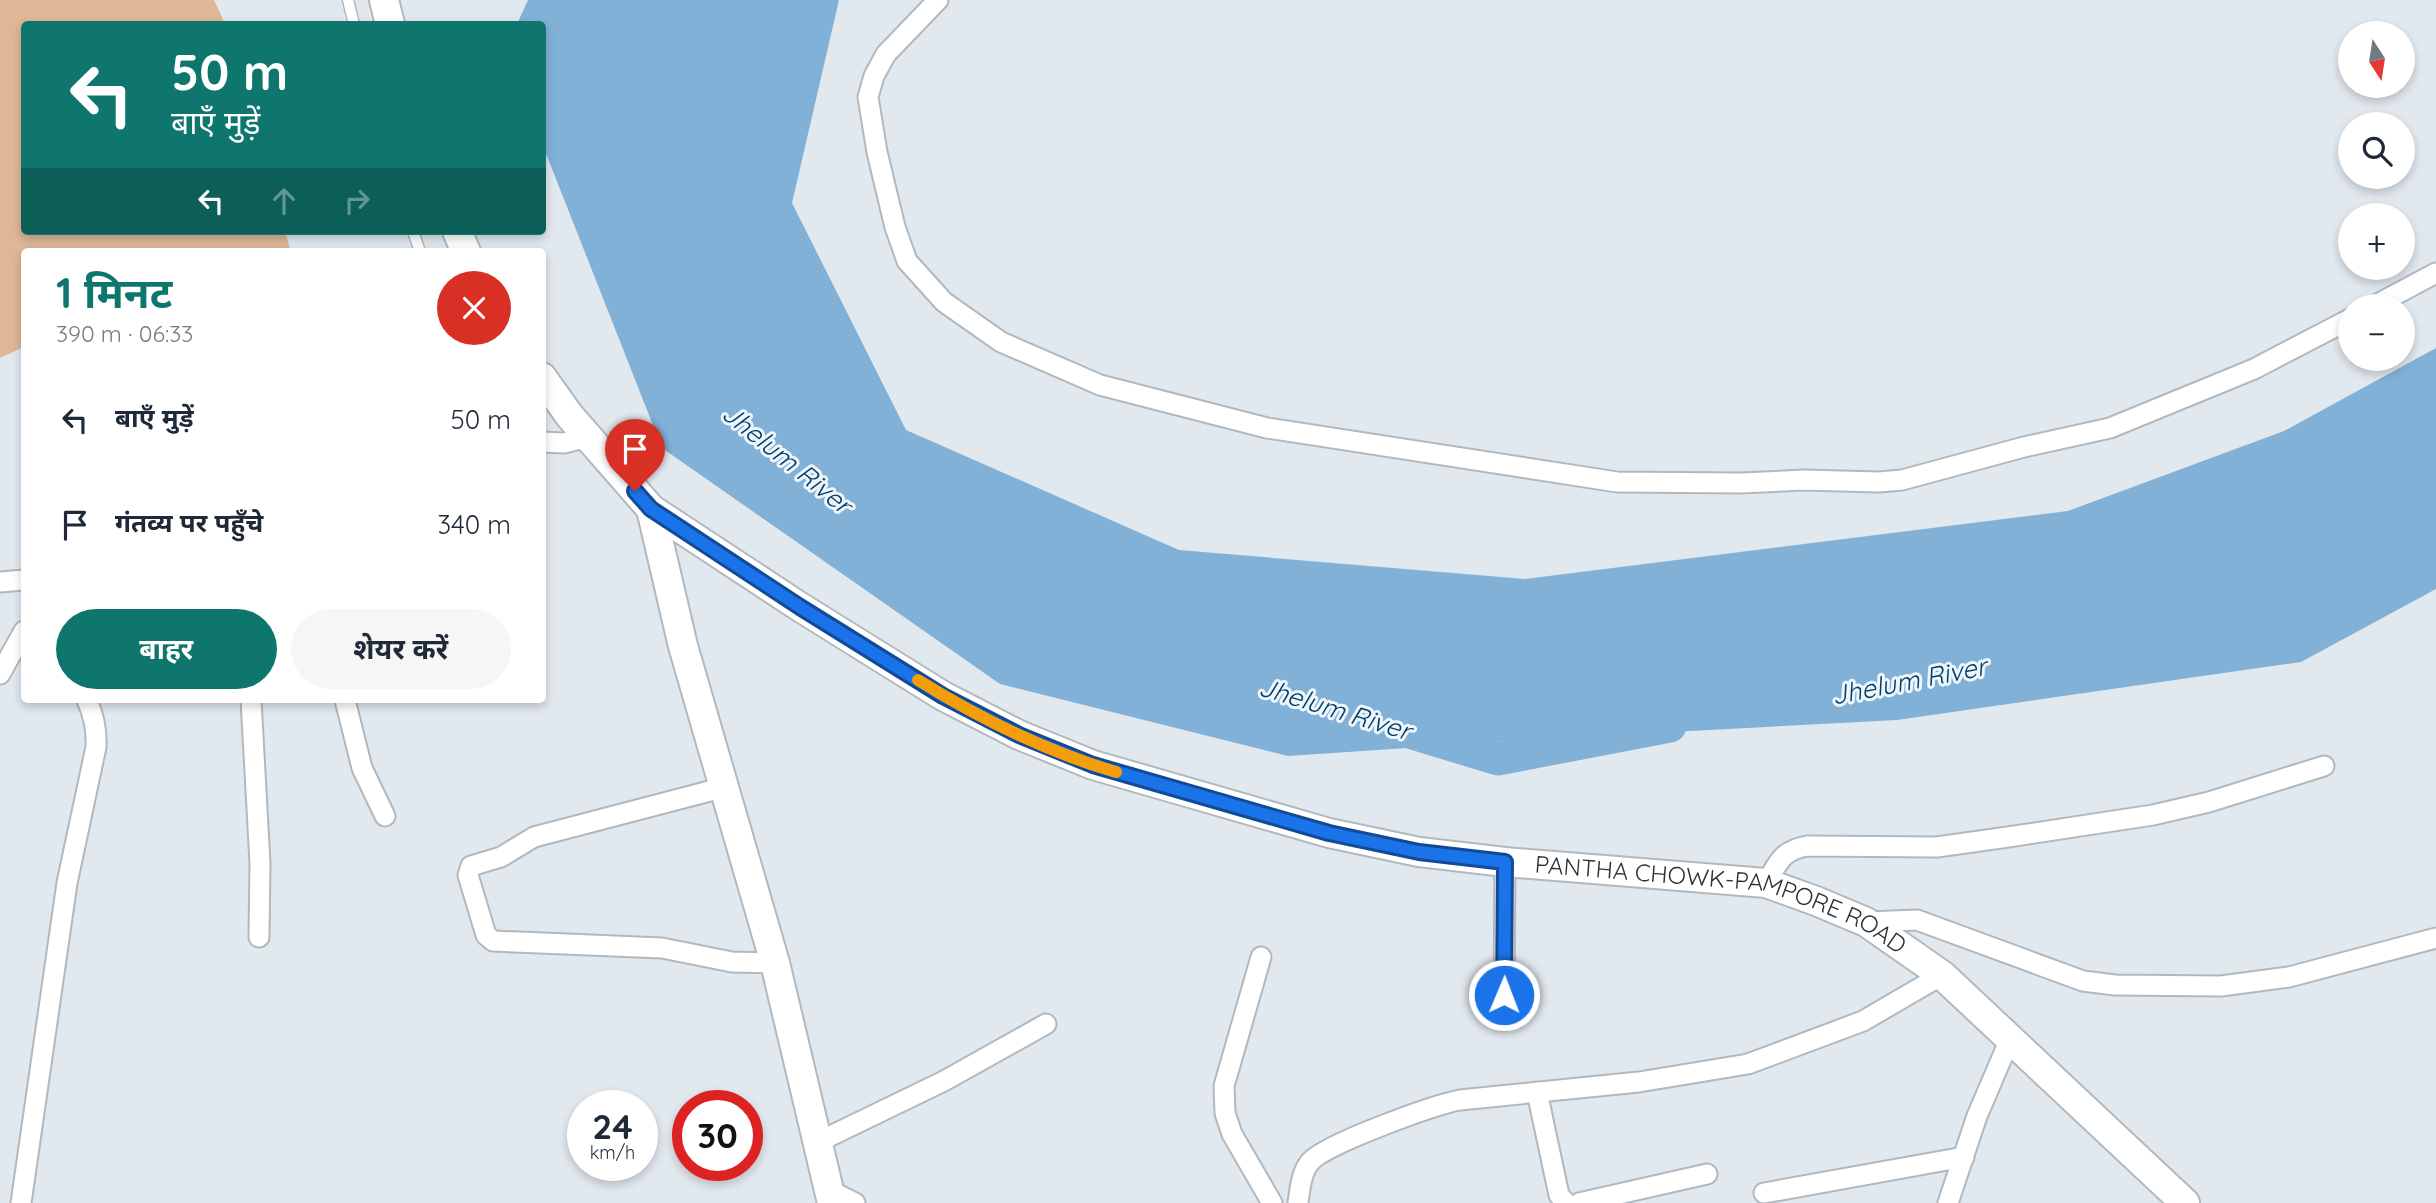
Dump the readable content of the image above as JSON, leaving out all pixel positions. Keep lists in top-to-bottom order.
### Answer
{
  "streets": {
    "main road": ["PANTHA CHOWK-PAMPORE ROAD"]
  },
  "water": ["Jhelum River"],
  "north": "bottom",
  "page": {
    "map_buttons": ["+", "−"],
    "turn": ["50 m", "बाएँ मुड़ें"],
    "heading": ["1 मिनट", "390 m · 06:33"],
    "list": [
      {
        "name": "बाएँ मुड़ें",
        "value": "50 m"
      },
      {
        "name": "गंतव्य पर पहुँचे",
        "value": "340 m"
      }
    ],
    "buttons": ["बाहर", "शेयर करें"],
    "speed": "24 km/h",
    "limit": "30"
  }
}
